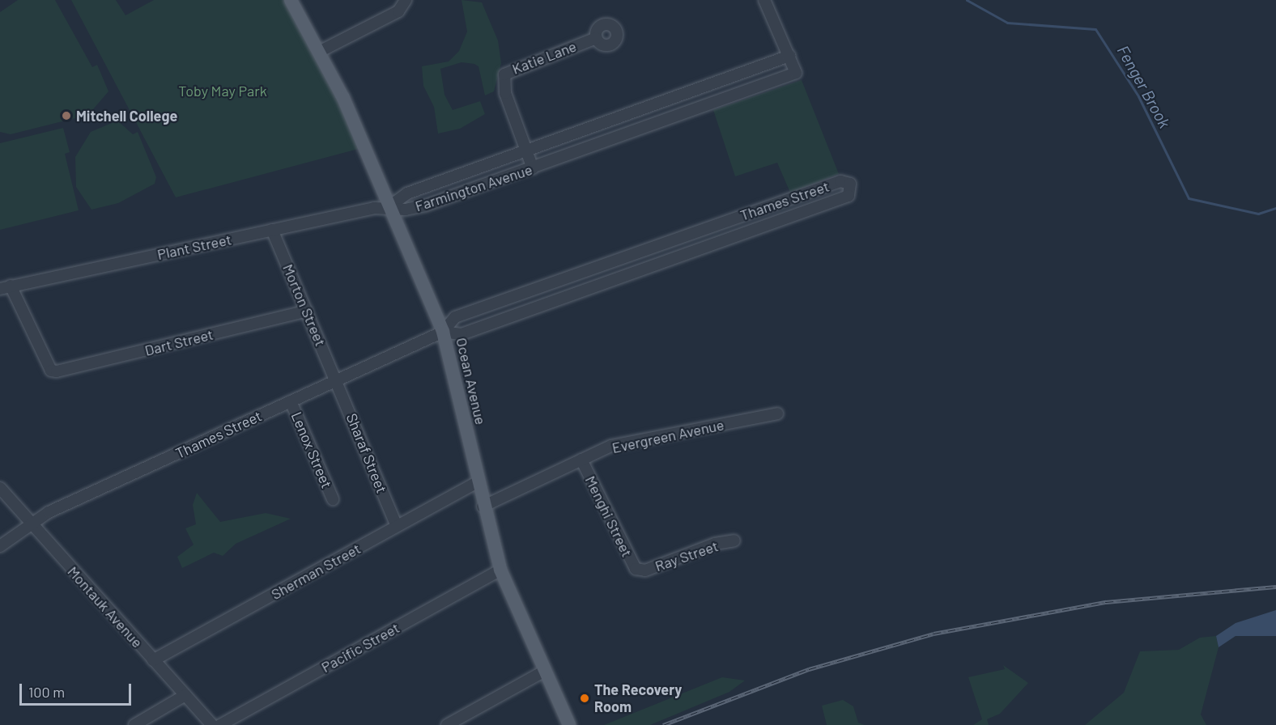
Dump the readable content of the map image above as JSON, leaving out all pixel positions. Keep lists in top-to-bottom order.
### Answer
{
  "streets": {
    "main road": ["Ocean Avenue"],
    "street": [
      "Katie Lane",
      "Farmington Avenue",
      "Thames Street",
      "Plant Street",
      "Morton Street",
      "Dart Street",
      "Evergreen Avenue",
      "Lenox Street",
      "Sharaf Street",
      "Menghi Street",
      "Ray Street",
      "Sherman Street",
      "Montauk Avenue",
      "Pacific Street"
    ]
  },
  "crossings": [
    ["Katie Lane", "Farmington Avenue"],
    ["Farmington Avenue", "Plant Street"],
    ["Farmington Avenue", "Ocean Avenue"],
    ["Thames Street", "Morton Street"],
    ["Thames Street", "Ocean Avenue"],
    ["Thames Street", "Lenox Street"],
    ["Thames Street", "Sharaf Street"],
    ["Thames Street", "Montauk Avenue"],
    ["Plant Street", "Morton Street"],
    ["Plant Street", "Dart Street"],
    ["Plant Street", "Ocean Avenue"],
    ["Morton Street", "Dart Street"],
    ["Morton Street", "Sharaf Street"],
    ["Ocean Avenue", "Evergreen Avenue"],
    ["Ocean Avenue", "Sherman Street"],
    ["Ocean Avenue", "Pacific Street"],
    ["Evergreen Avenue", "Menghi Street"],
    ["Sharaf Street", "Sherman Street"],
    ["Menghi Street", "Ray Street"],
    ["Sherman Street", "Montauk Avenue"]
  ],
  "water": ["Fenger Brook"],
  "parks": ["Toby May Park"],
  "places": ["Mitchell College", "The Recovery Room"],
  "scale_bar": "100 m"
}
